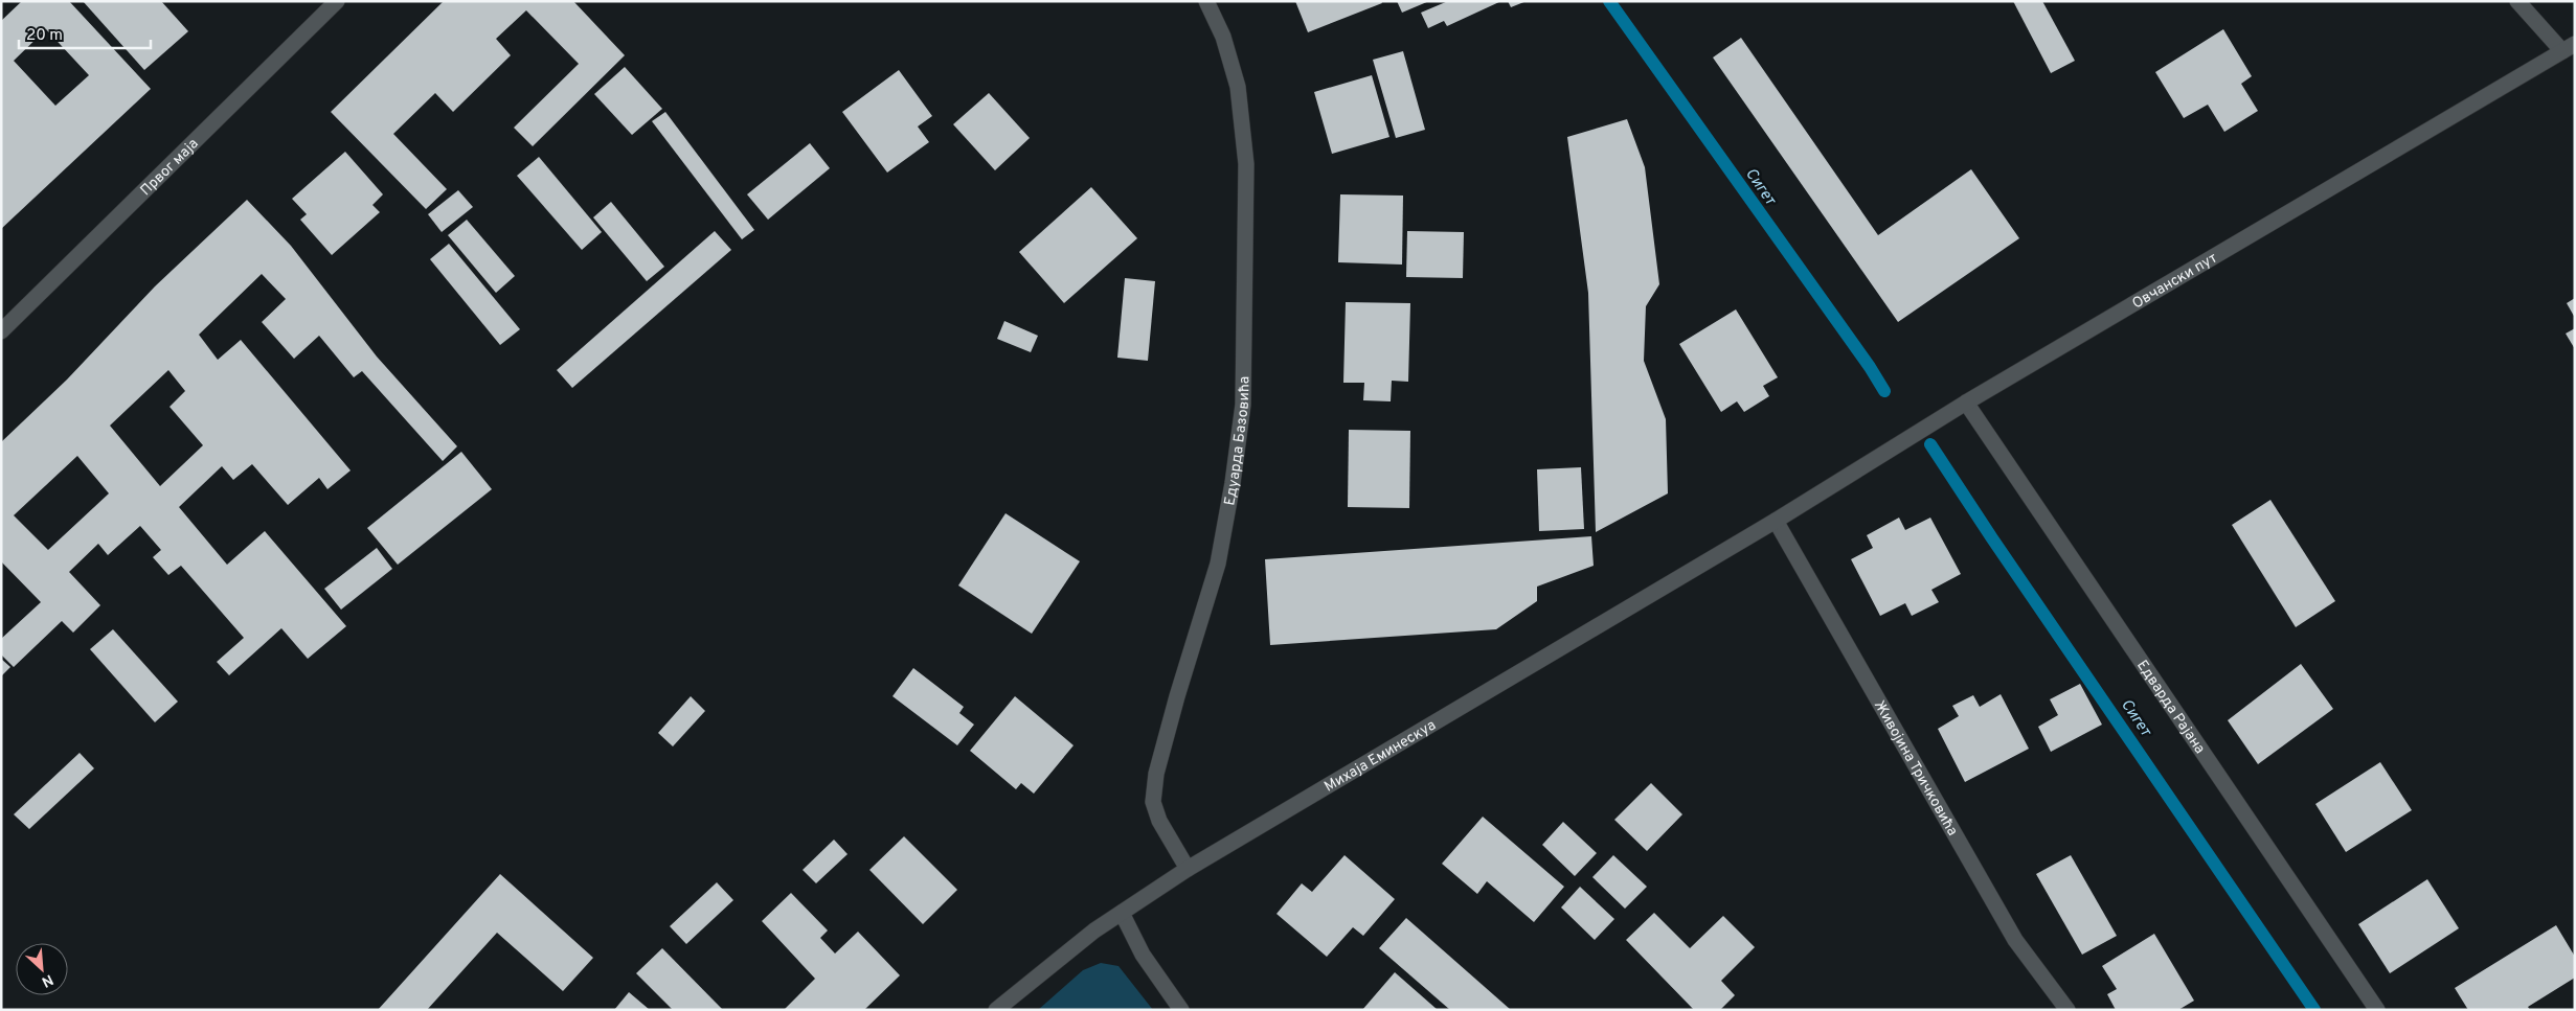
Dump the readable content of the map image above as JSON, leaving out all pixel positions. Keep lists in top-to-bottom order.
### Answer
{
  "streets": {
    "street": [
      "Првог маја",
      "Овчански пут",
      "Едуарда Базовића",
      "Едварда Рајана",
      "Михаја Еминескуа",
      "Живојина Тричковића"
    ]
  },
  "crossings": [
    ["Овчански пут", "Едварда Рајана"],
    ["Овчански пут", "Михаја Еминескуа"],
    ["Овчански пут", "Живојина Тричковића"],
    ["Едуарда Базовића", "Михаја Еминескуа"],
    ["Михаја Еминескуа", "Живојина Тричковића"]
  ],
  "water": ["Сигет"],
  "scale_bar": "20 m",
  "north": "bottom right"
}
